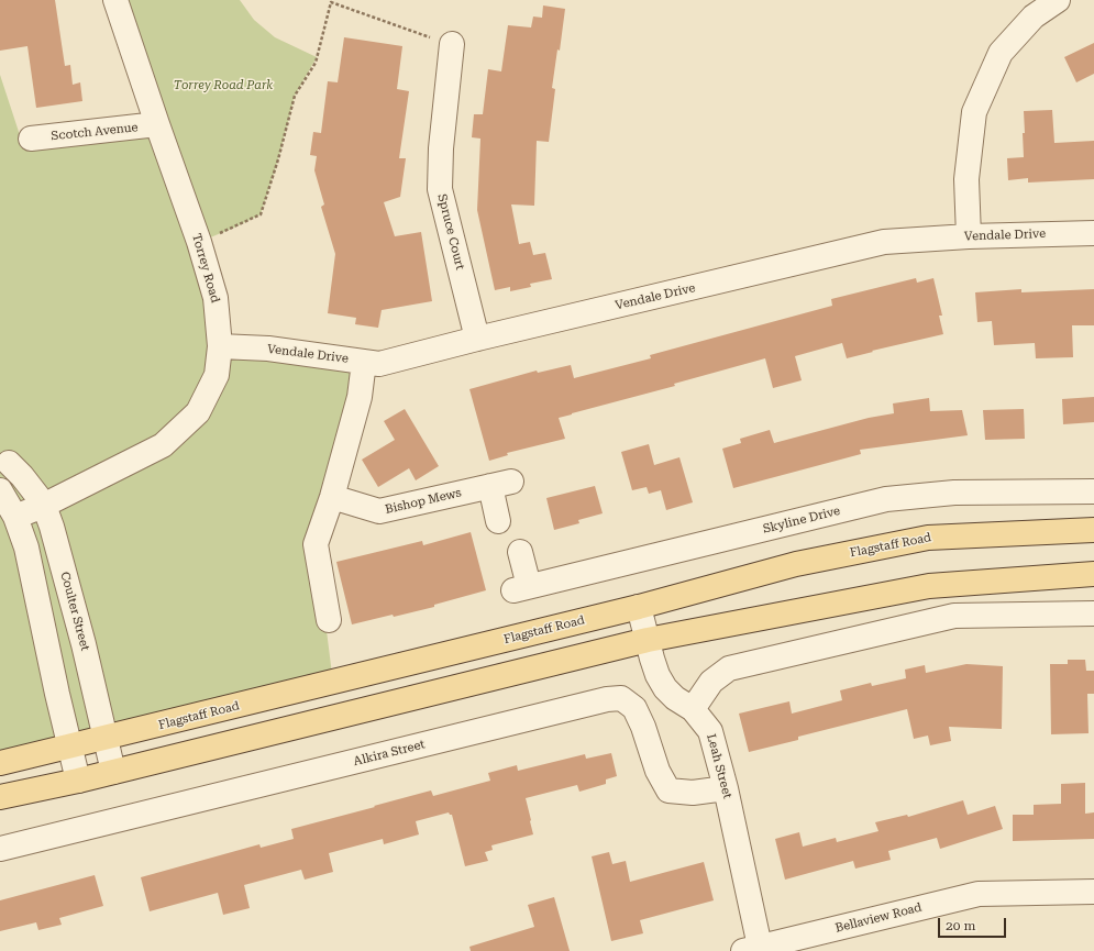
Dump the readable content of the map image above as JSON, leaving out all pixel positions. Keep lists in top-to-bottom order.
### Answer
{
  "streets": {
    "main road": ["Flagstaff Road"],
    "street": [
      "Scotch Avenue",
      "Spruce Court",
      "Vendale Drive",
      "Torrey Road",
      "Bishop Mews",
      "Skyline Drive",
      "Coulter Street",
      "Alkira Street",
      "Leah Street",
      "Bellaview Road"
    ]
  },
  "crossings": [
    ["Scotch Avenue", "Torrey Road"],
    ["Spruce Court", "Vendale Drive"],
    ["Vendale Drive", "Torrey Road"],
    ["Torrey Road", "Coulter Street"],
    ["Flagstaff Road", "Coulter Street"],
    ["Flagstaff Road", "Leah Street"],
    ["Alkira Street", "Leah Street"],
    ["Leah Street", "Bellaview Road"]
  ],
  "parks": ["Torrey Road Park"],
  "scale_bar": "20 m"
}
